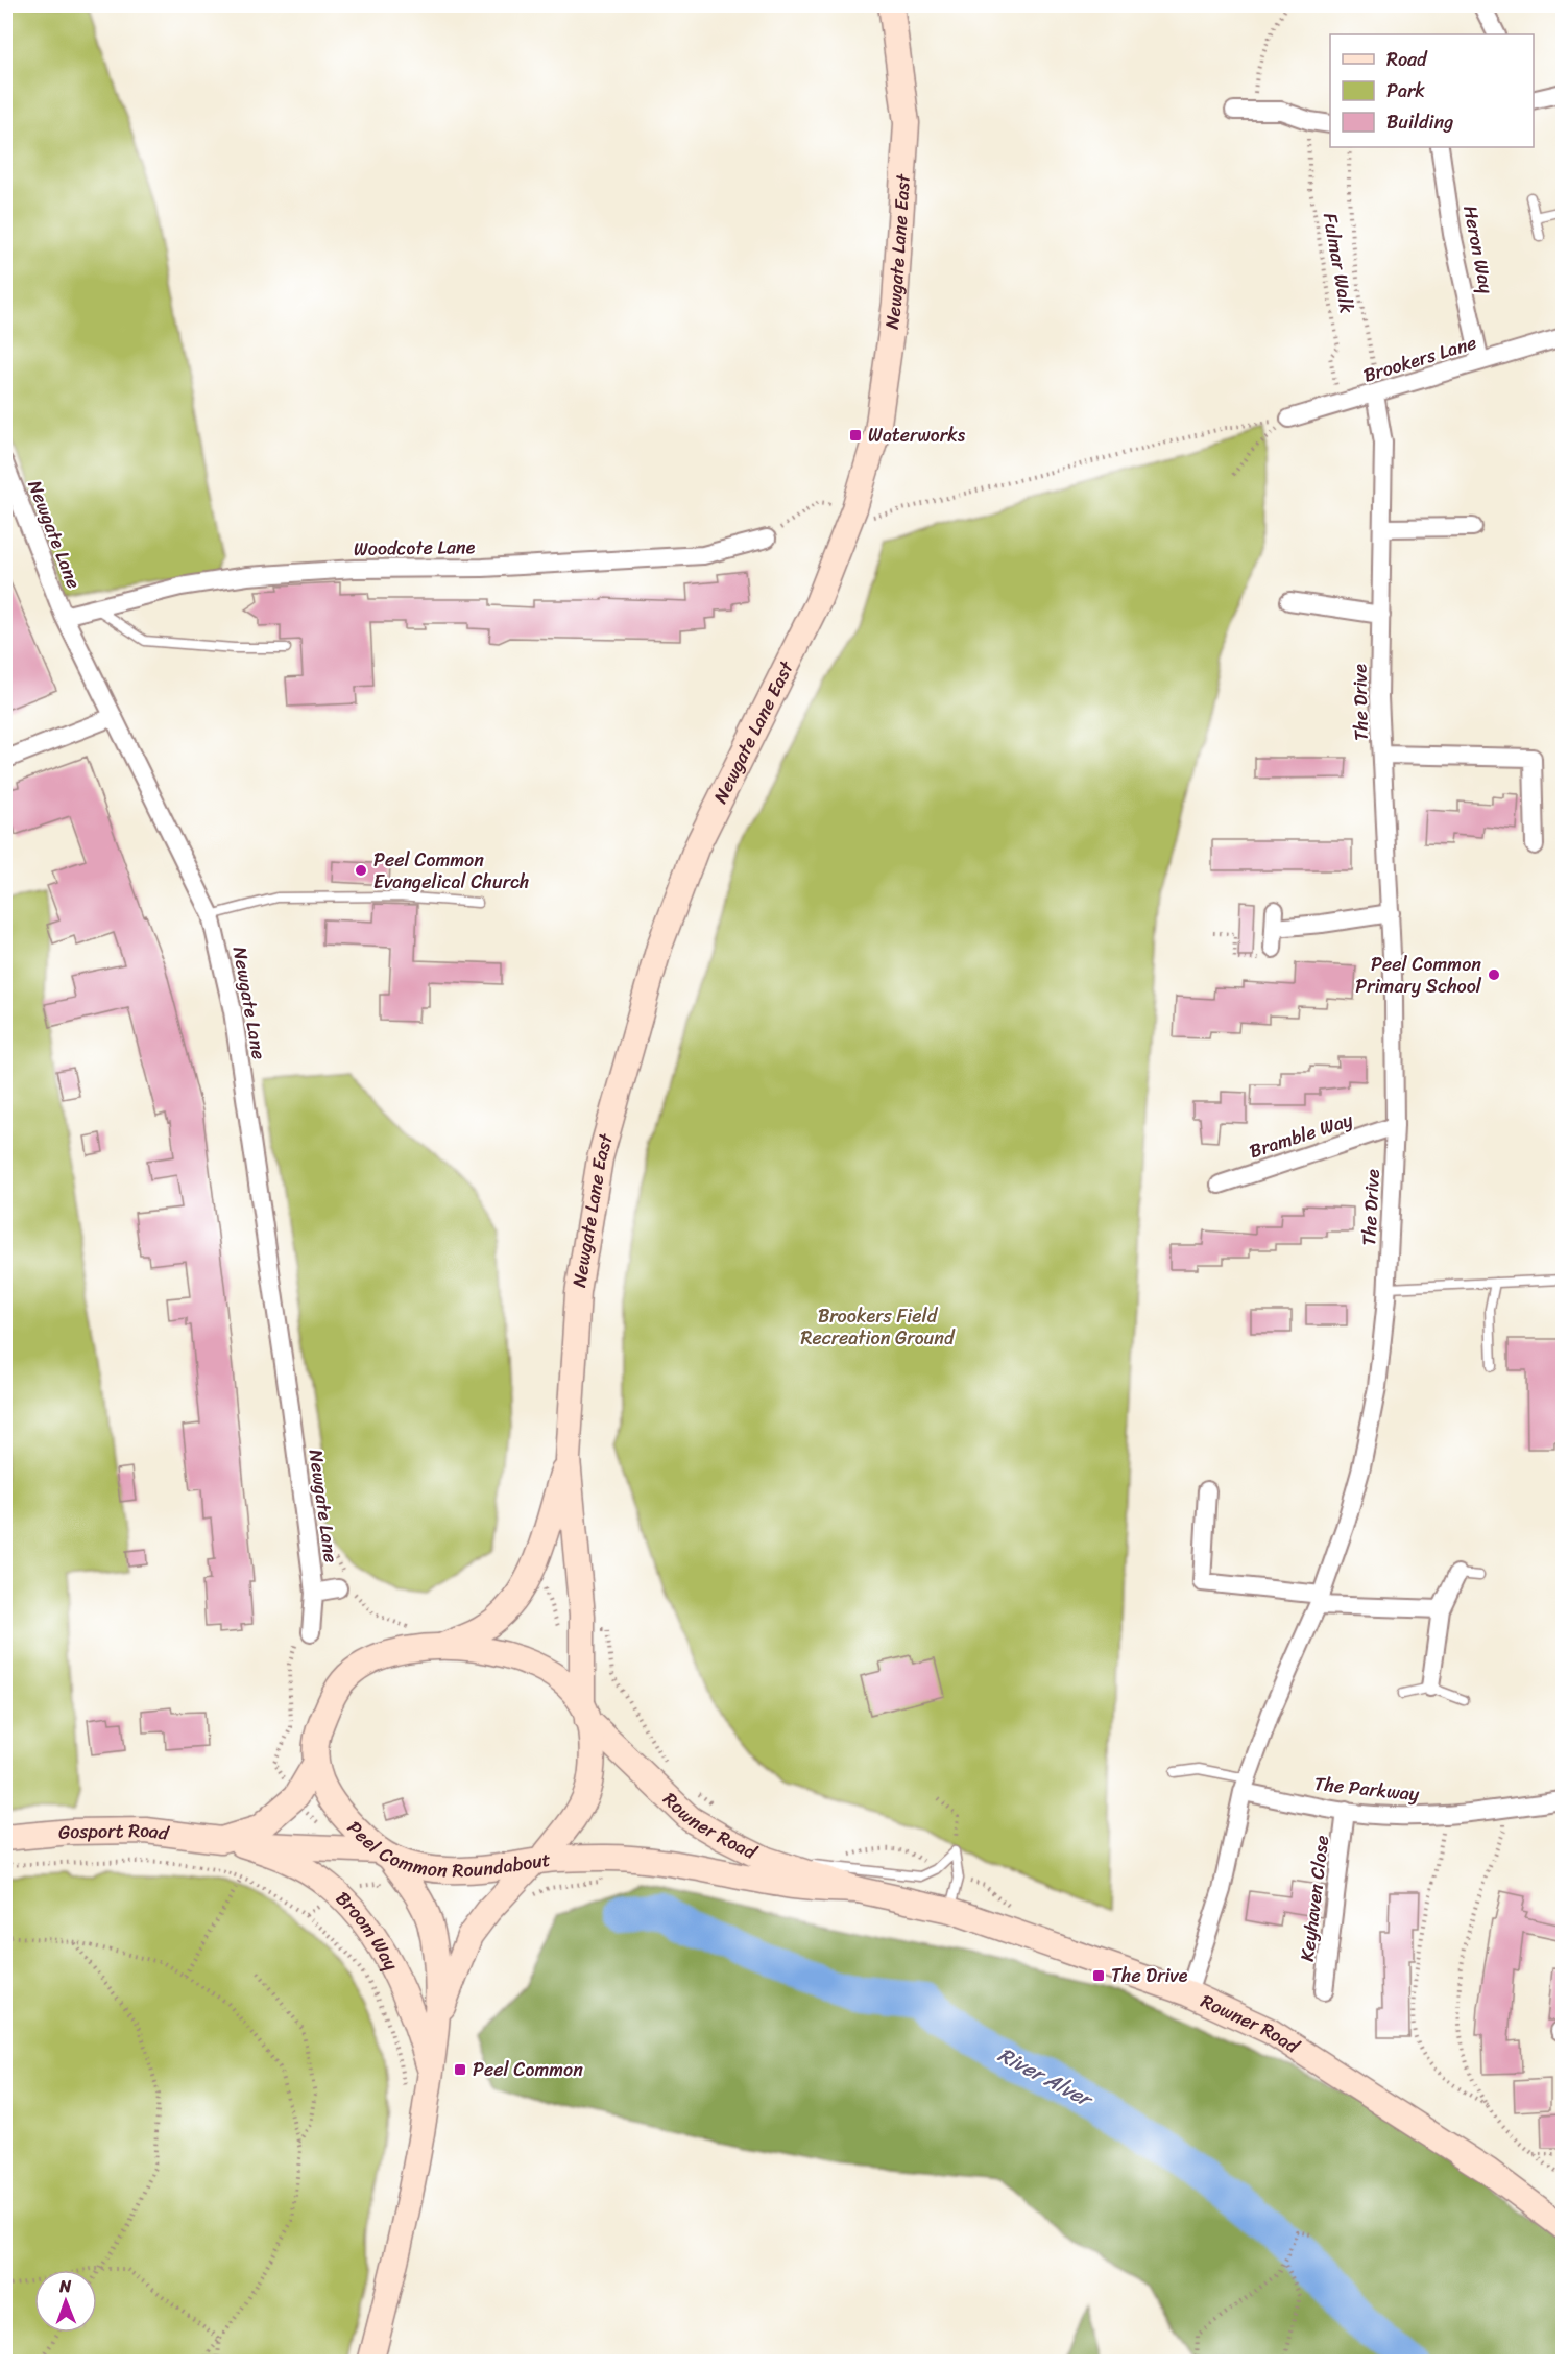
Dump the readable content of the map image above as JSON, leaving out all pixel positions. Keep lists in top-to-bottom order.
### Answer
{
  "streets": {
    "main road": [
      "Newgate Lane East",
      "Rowner Road",
      "Peel Common Roundabout",
      "Gosport Road",
      "Broom Way"
    ],
    "street": [
      "Heron Way",
      "Brookers Lane",
      "Newgate Lane",
      "Woodcote Lane",
      "The Drive",
      "Bramble Way",
      "The Parkway",
      "Keyhaven Close"
    ],
    "path": ["Fulmar Walk"]
  },
  "crossings": [
    ["Heron Way", "Brookers Lane"],
    ["Newgate Lane East", "Rowner Road"],
    ["Newgate Lane East", "Peel Common Roundabout"],
    ["Fulmar Walk", "Brookers Lane"],
    ["Fulmar Walk", "The Drive"],
    ["Brookers Lane", "The Drive"],
    ["Newgate Lane", "Woodcote Lane"],
    ["The Drive", "Bramble Way"],
    ["The Drive", "The Parkway"],
    ["The Drive", "Rowner Road"],
    ["The Parkway", "Keyhaven Close"],
    ["Rowner Road", "Peel Common Roundabout"],
    ["Rowner Road", "Broom Way"],
    ["Peel Common Roundabout", "Broom Way"],
    ["Gosport Road", "Broom Way"]
  ],
  "water": ["River Alver"],
  "parks": ["Brookers Field Recreation Ground"],
  "places": {
    "transit": ["Waterworks", "The Drive", "Peel Common"],
    "other": ["Peel Common Evangelical Church", "Peel Common Primary School"]
  },
  "legend": ["Road", "Park", "Building"],
  "north": "top"
}
